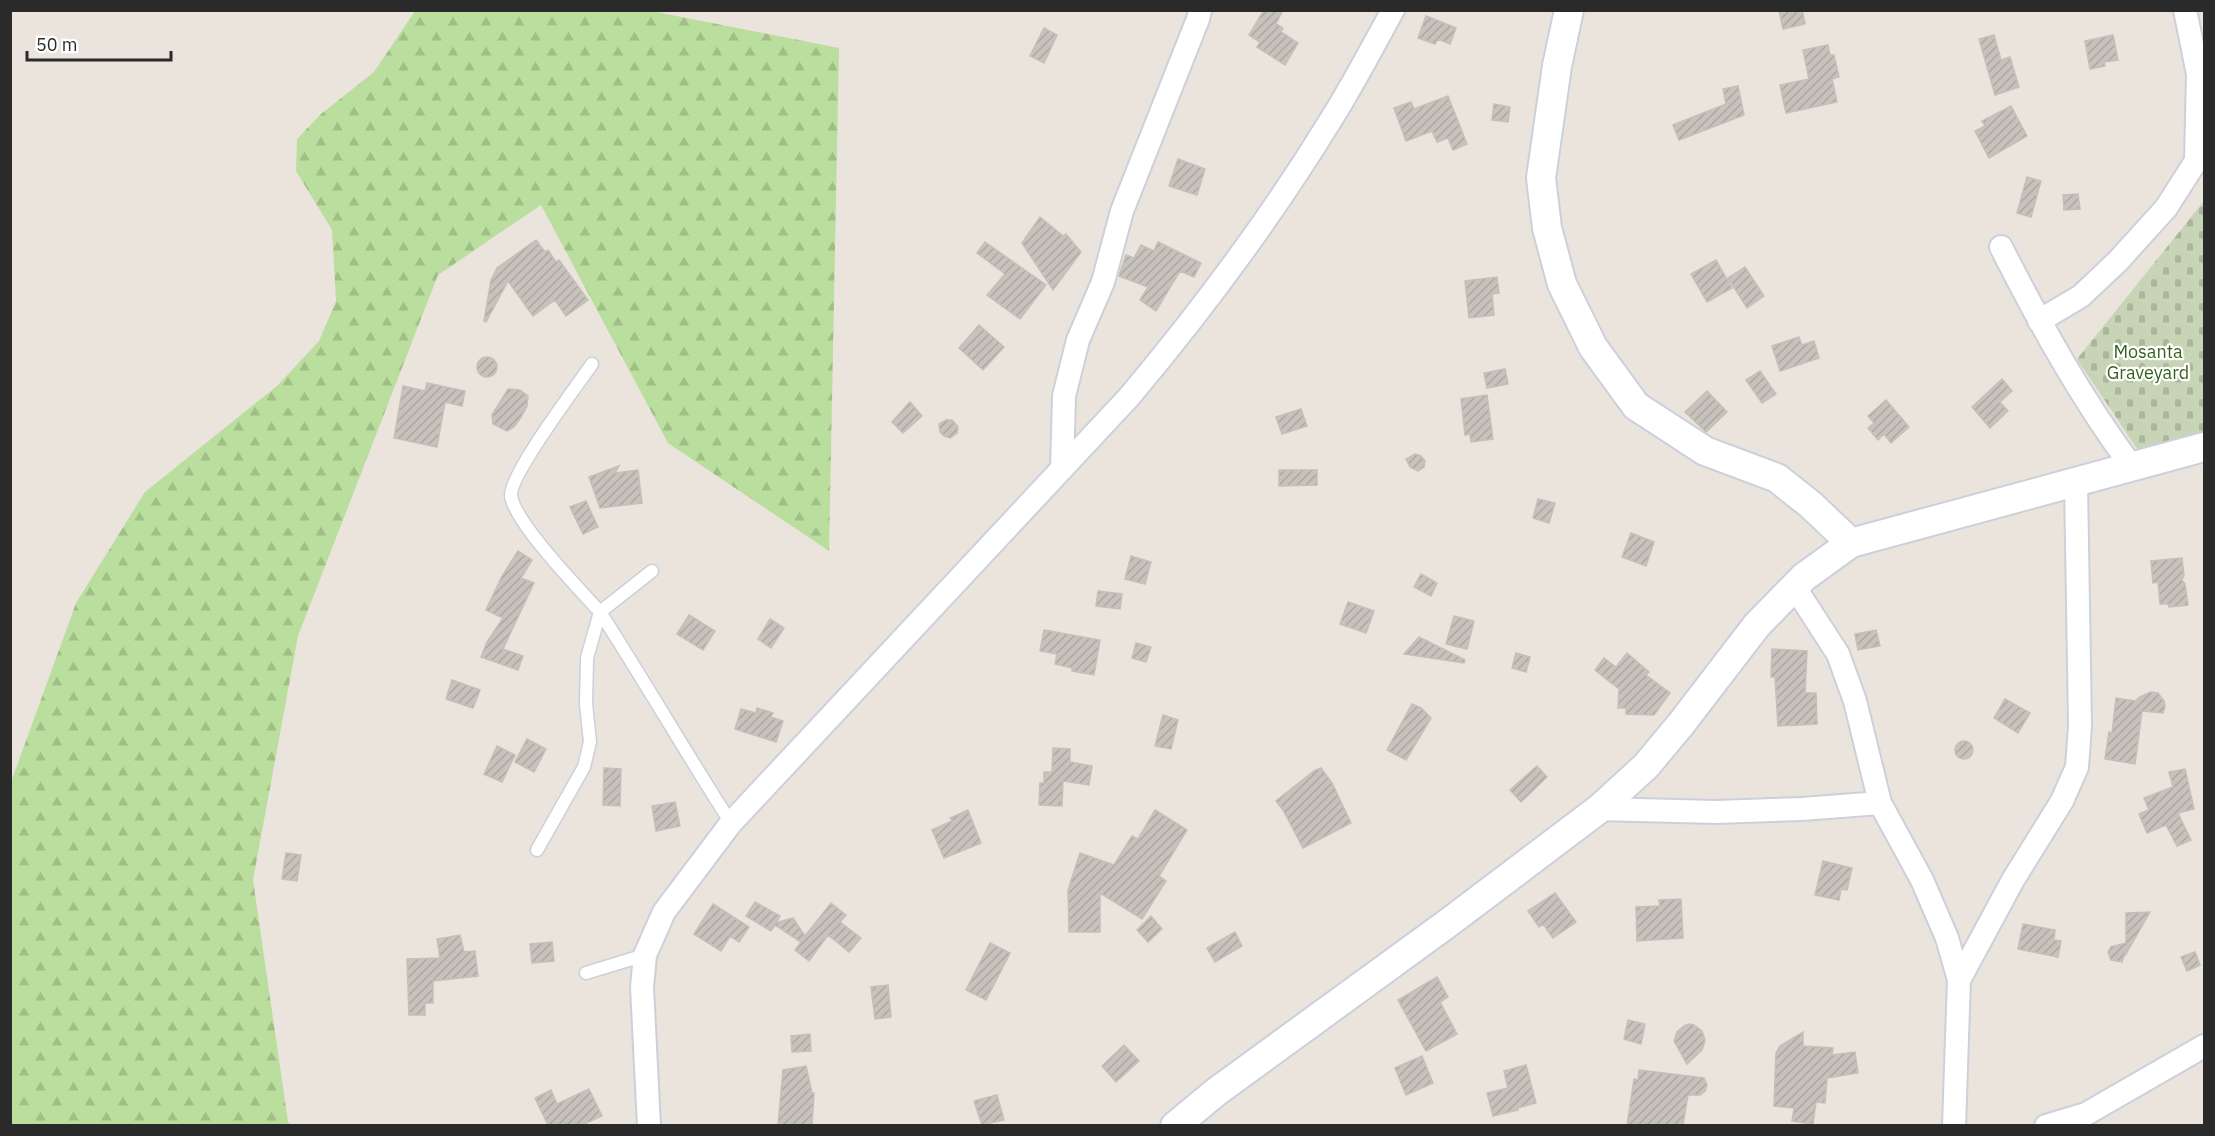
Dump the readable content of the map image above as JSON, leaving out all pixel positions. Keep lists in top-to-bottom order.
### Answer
{
  "parks": ["Mosanta Graveyard"],
  "scale_bar": "50 m"
}
